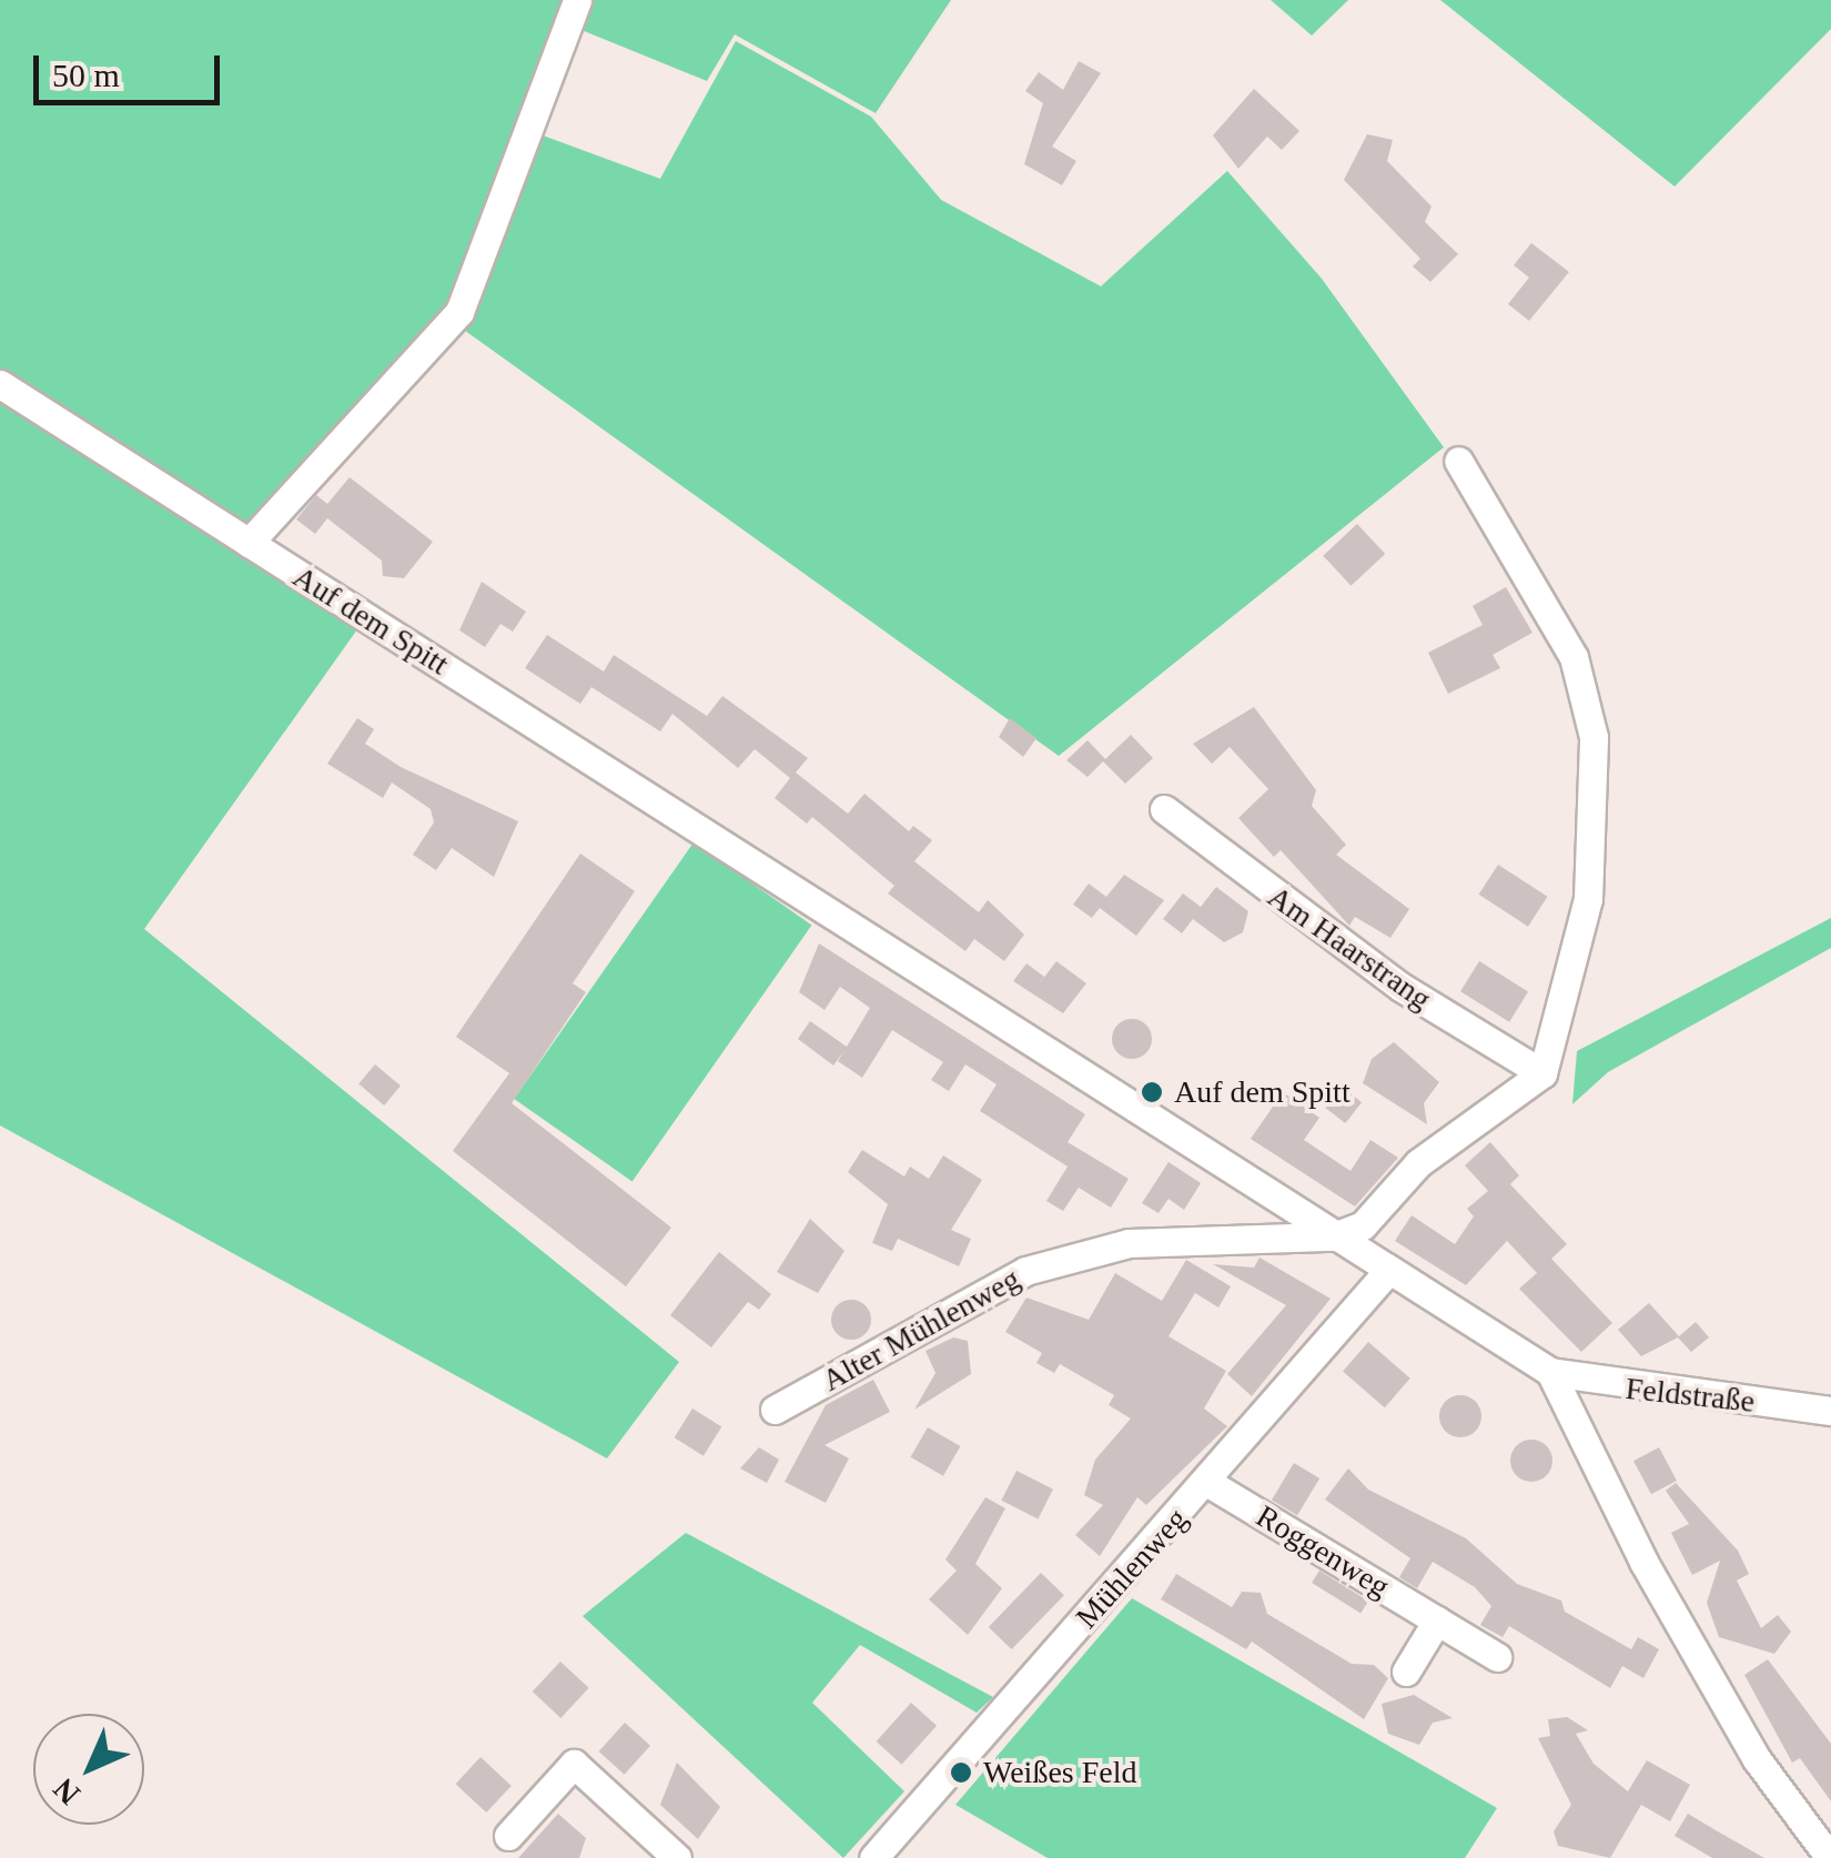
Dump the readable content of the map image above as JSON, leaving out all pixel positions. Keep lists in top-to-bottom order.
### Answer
{
  "streets": {
    "street": [
      "Auf dem Spitt",
      "Am Haarstrang",
      "Alter Mühlenweg",
      "Feldstraße",
      "Roggenweg",
      "Mühlenweg"
    ]
  },
  "crossings": [
    ["Auf dem Spitt", "Alter Mühlenweg"],
    ["Auf dem Spitt", "Feldstraße"],
    ["Auf dem Spitt", "Mühlenweg"],
    ["Roggenweg", "Mühlenweg"]
  ],
  "places": ["Auf dem Spitt", "Weißes Feld"],
  "scale_bar": "50 m",
  "north": "bottom left"
}
